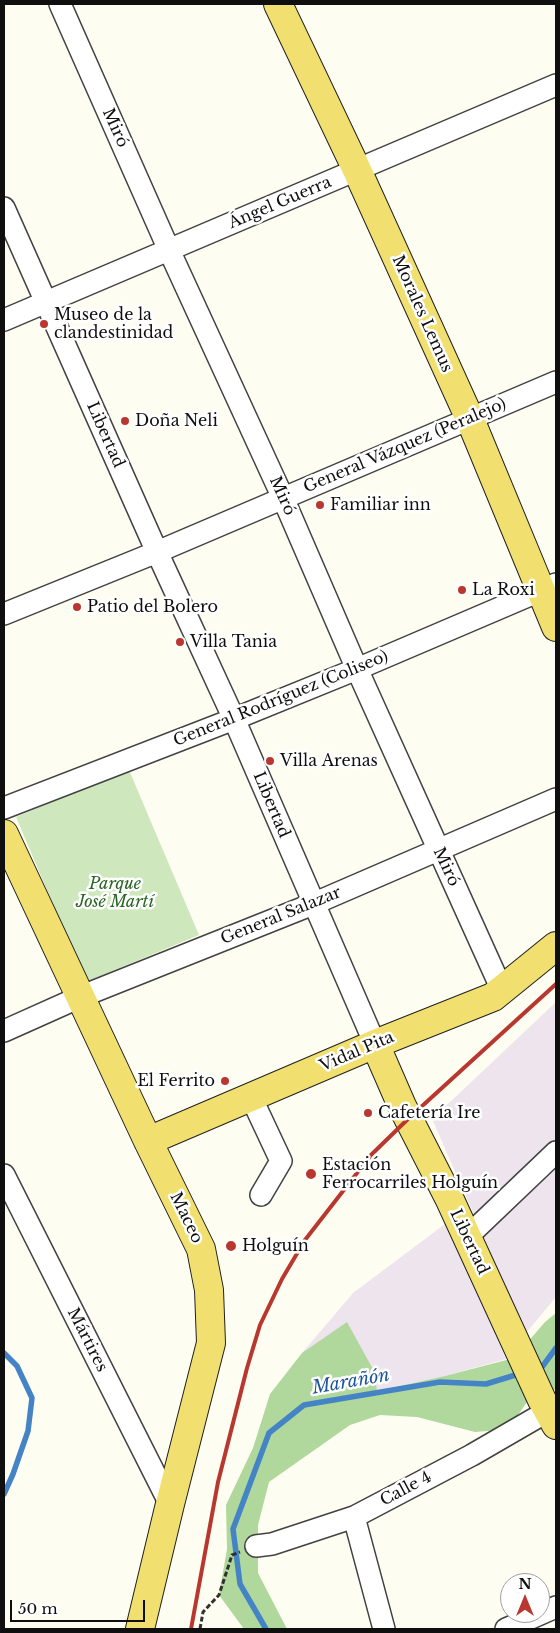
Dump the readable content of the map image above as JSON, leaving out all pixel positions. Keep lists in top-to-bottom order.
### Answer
{
  "streets": {
    "main road": [
      "Morales Lemus",
      "Libertad",
      "Vidal Pita",
      "Maceo"
    ],
    "street": [
      "Miró",
      "Ángel Guerra",
      "General Vázquez (Peralejo)",
      "General Rodríguez (Coliseo)",
      "General Salazar",
      "Mártires",
      "Calle 4"
    ]
  },
  "crossings": [
    ["Miró", "Ángel Guerra"],
    ["Miró", "General Vázquez (Peralejo)"],
    ["Miró", "General Rodríguez (Coliseo)"],
    ["Miró", "General Salazar"],
    ["Miró", "Vidal Pita"],
    ["Ángel Guerra", "Morales Lemus"],
    ["Ángel Guerra", "Libertad"],
    ["Morales Lemus", "General Vázquez (Peralejo)"],
    ["Morales Lemus", "General Rodríguez (Coliseo)"],
    ["Libertad", "General Vázquez (Peralejo)"],
    ["Libertad", "General Rodríguez (Coliseo)"],
    ["Libertad", "General Salazar"],
    ["Libertad", "Vidal Pita"],
    ["Libertad", "Calle 4"],
    ["General Salazar", "Maceo"],
    ["Vidal Pita", "Maceo"],
    ["Maceo", "Mártires"]
  ],
  "water": ["Marañón"],
  "parks": ["Parque José Martí"],
  "places": [
    "Museo de la clandestinidad",
    "Doña Neli",
    "Familiar inn",
    "La Roxi",
    "Patio del Bolero",
    "Villa Tania",
    "Villa Arenas",
    "El Ferrito",
    "Cafetería Ire",
    "Estación Ferrocarriles Holguín",
    "Holguín"
  ],
  "scale_bar": "50 m",
  "north": "top"
}
